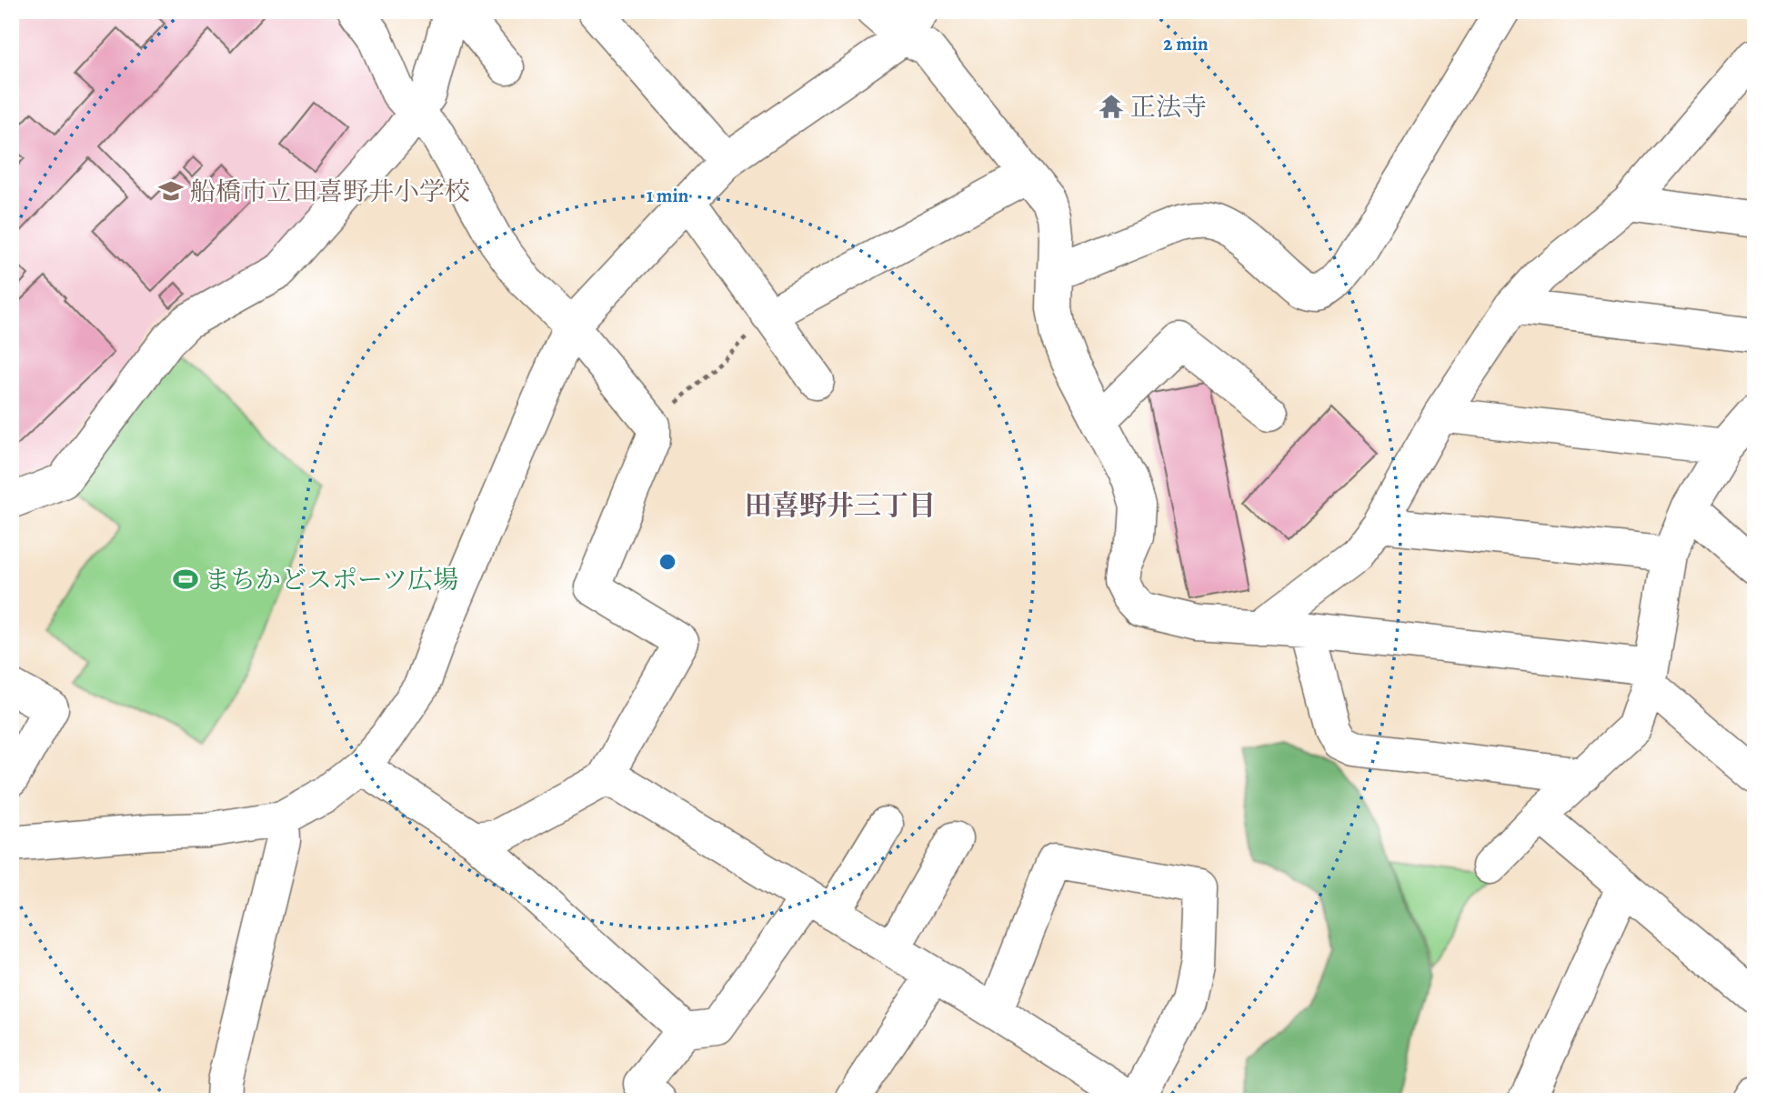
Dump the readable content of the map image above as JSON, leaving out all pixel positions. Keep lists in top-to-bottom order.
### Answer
{
  "districts": ["田喜野井三丁目"],
  "places": {
    "temple": ["正法寺"],
    "school or university": ["船橋市立田喜野井小学校"],
    "sports": ["まちかどスポーツ広場"]
  },
  "rings": ["2 min", "1 min"]
}
